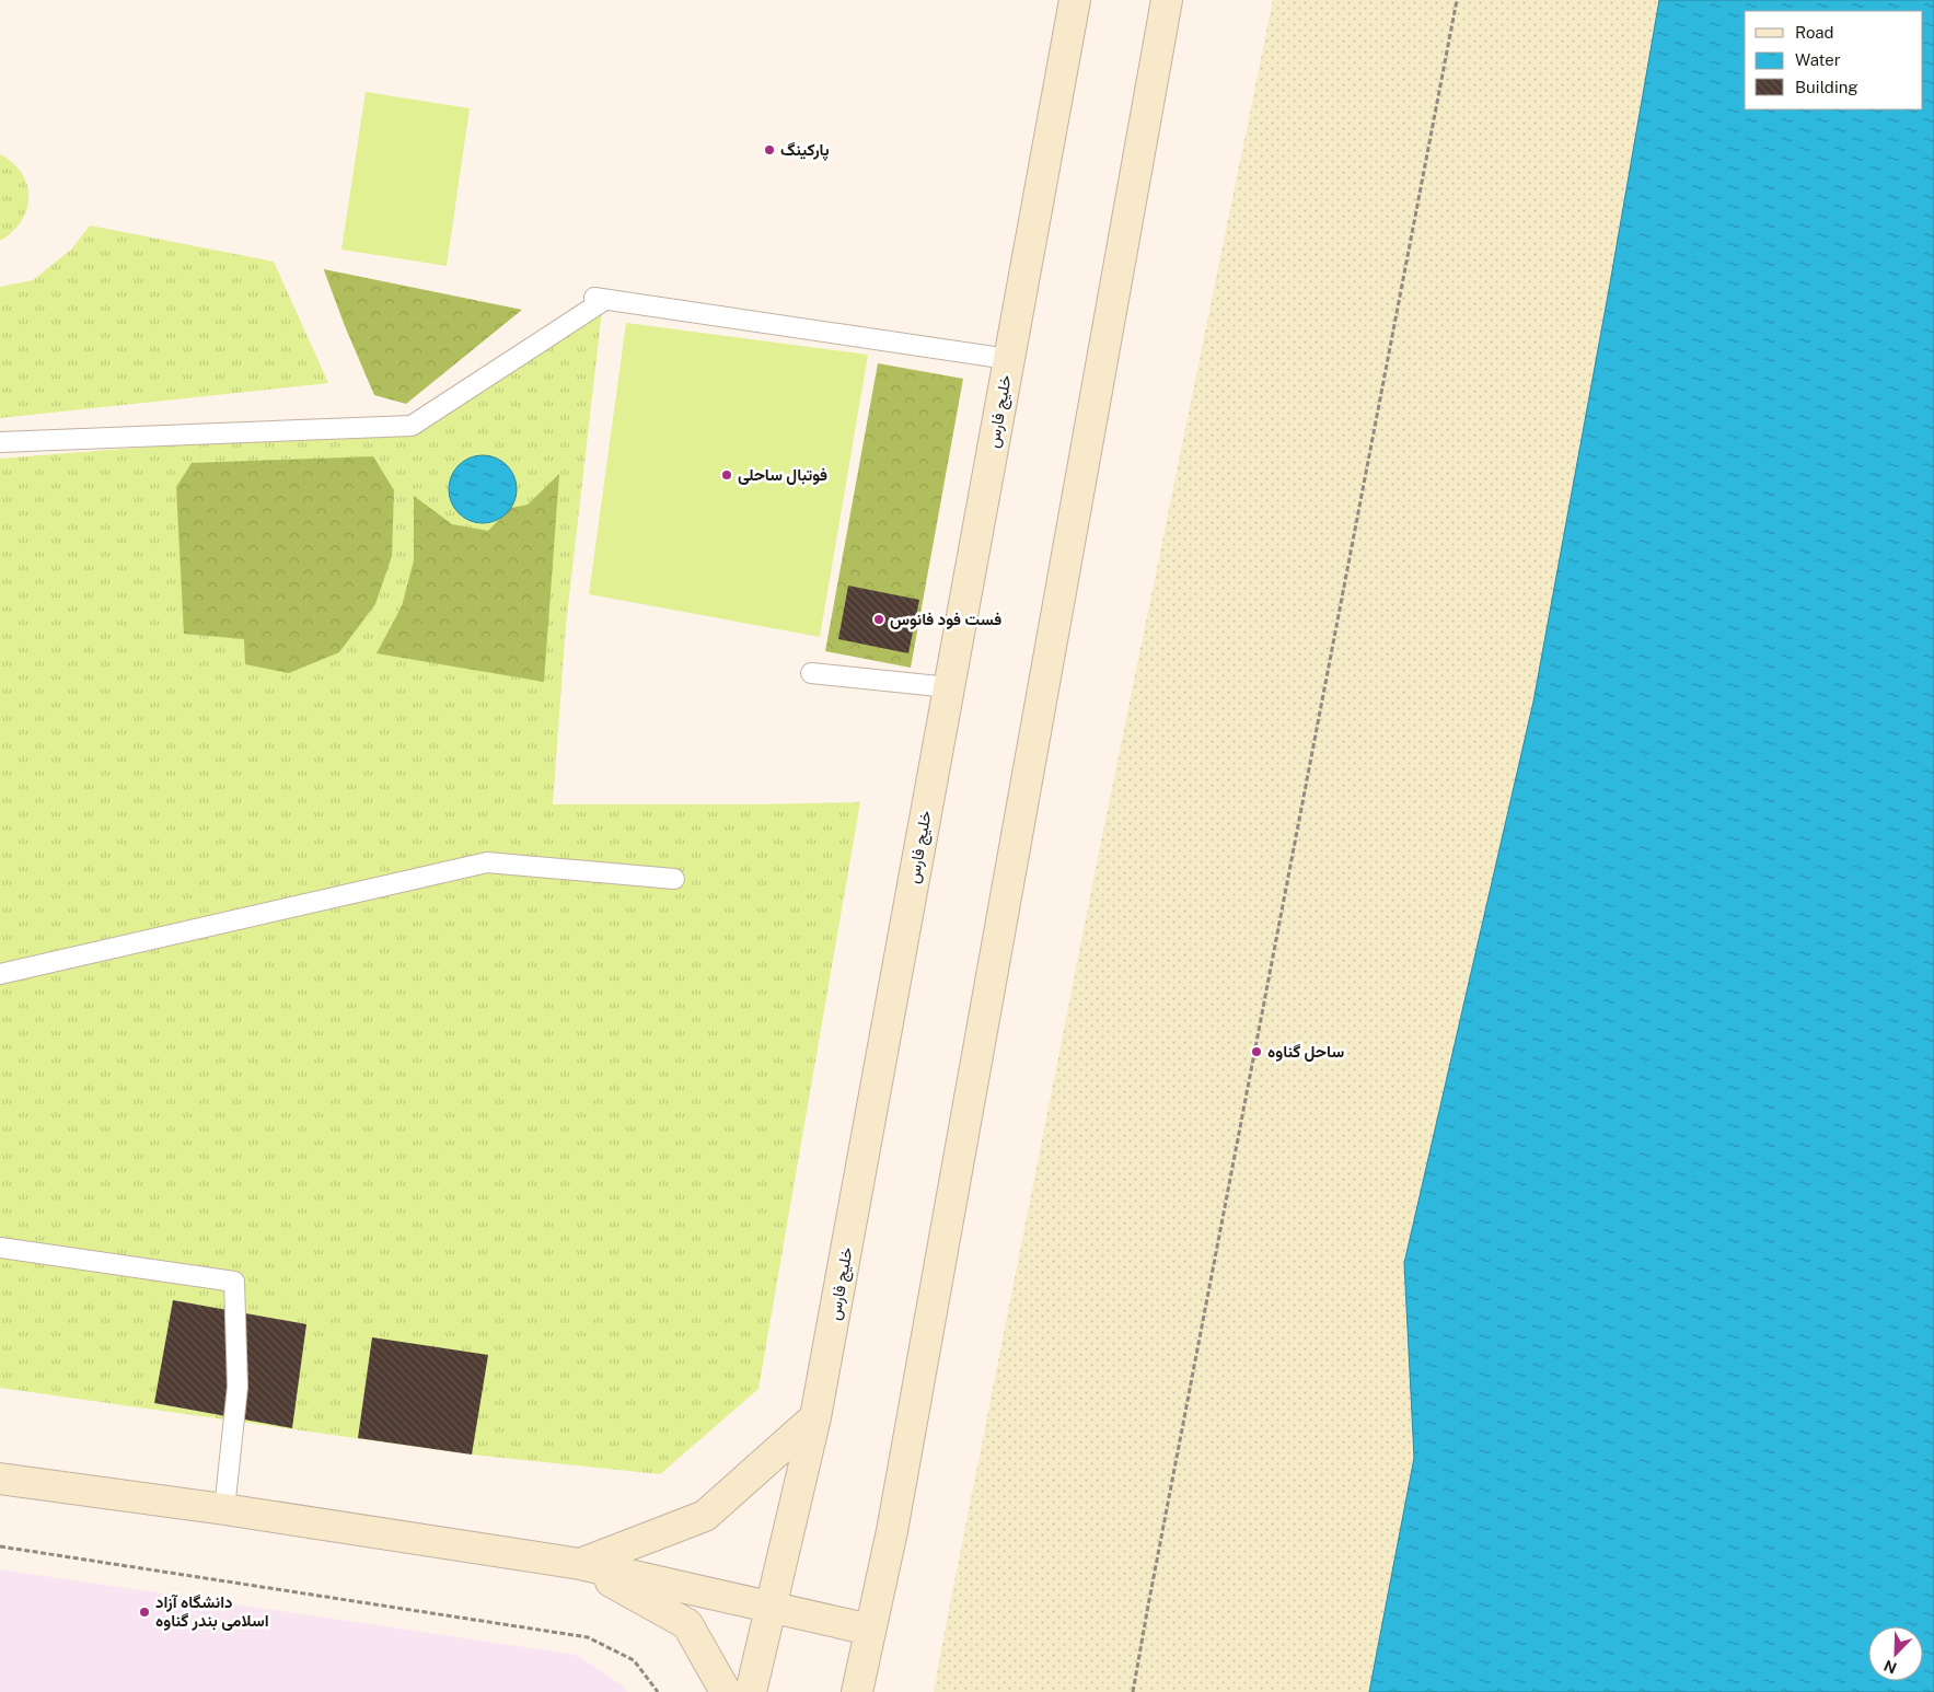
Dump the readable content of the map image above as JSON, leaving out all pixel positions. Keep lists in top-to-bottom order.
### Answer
{
  "streets": {
    "main road": ["خلیج فارس"]
  },
  "places": [
    "پارکینگ",
    "فوتبال ساحلی",
    "فست فود فانوس",
    "ساحل گناوه",
    "دانشگاه آزاد اسلامی بندر گناوه"
  ],
  "legend": ["Road", "Water", "Building"],
  "north": "bottom left"
}
